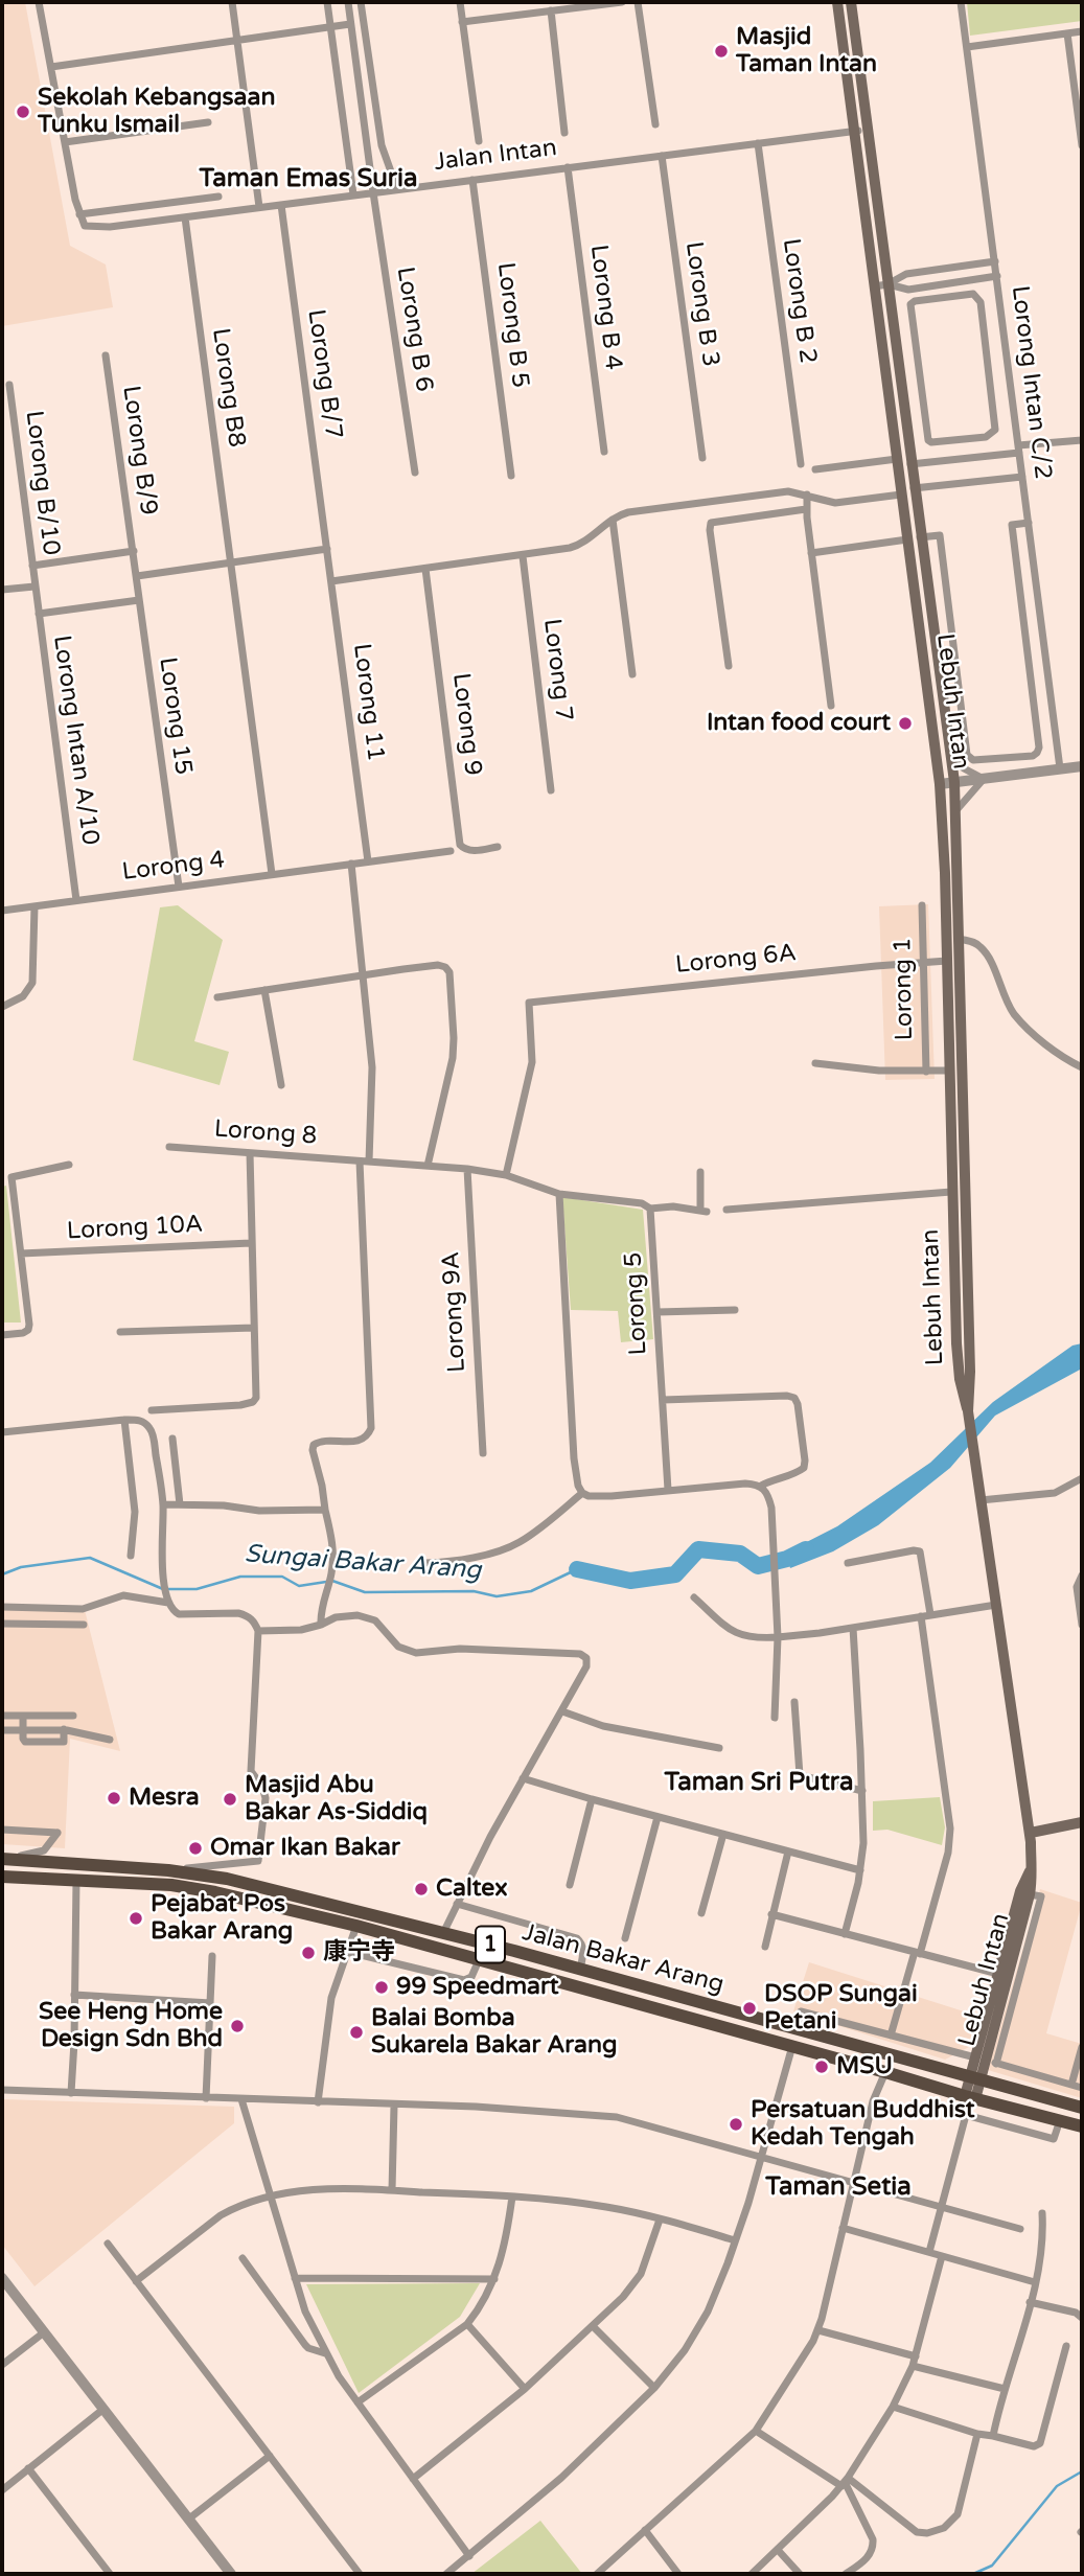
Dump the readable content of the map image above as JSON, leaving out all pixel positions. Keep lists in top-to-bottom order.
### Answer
{
  "streets": {
    "main road": ["Lebuh Intan", "1", "Jalan Bakar Arang"],
    "street": [
      "Jalan Intan",
      "Lorong B 2",
      "Lorong B 3",
      "Lorong B 4",
      "Lorong B 5",
      "Lorong B 6",
      "Lorong B/7",
      "Lorong Intan C/2",
      "Lorong B8",
      "Lorong B/9",
      "Lorong B/10",
      "Lorong 7",
      "Lorong 11",
      "Lorong 15",
      "Lorong 9",
      "Lorong Intan A/10",
      "Lorong 4",
      "Lorong 6A",
      "Lorong 1",
      "Lorong 8",
      "Lorong 10A",
      "Lorong 5",
      "Lorong 9A"
    ]
  },
  "crossings": [
    ["Jalan Intan", "Lorong B 2"],
    ["Jalan Intan", "Lorong B 3"],
    ["Jalan Intan", "Lorong B 4"],
    ["Jalan Intan", "Lorong B 5"],
    ["Jalan Intan", "Lorong B 6"],
    ["Jalan Intan", "Lorong B/7"],
    ["Jalan Intan", "Lorong B8"],
    ["Jalan Intan", "Lebuh Intan"],
    ["Lorong B/7", "Lorong 11"],
    ["Lorong B8", "Lorong 4"],
    ["Lorong B/9", "Lorong 15"],
    ["Lorong B/10", "Lorong Intan A/10"],
    ["Lebuh Intan", "Lorong 6A"],
    ["Lebuh Intan", "1"],
    ["Lebuh Intan", "Jalan Bakar Arang"],
    ["Lorong 11", "Lorong 4"],
    ["Lorong 15", "Lorong 4"],
    ["Lorong Intan A/10", "Lorong 4"],
    ["Lorong 6A", "Lorong 1"],
    ["Lorong 6A", "Lorong 8"],
    ["Lorong 8", "Lorong 9A"],
    ["1", "Jalan Bakar Arang"]
  ],
  "districts": ["Taman Emas Suria", "Taman Sri Putra", "Taman Setia"],
  "water": ["Sungai Bakar Arang"],
  "places": [
    "Masjid Taman Intan",
    "Sekolah Kebangsaan Tunku Ismail",
    "Intan food court",
    "Mesra",
    "Masjid Abu Bakar As-Siddiq",
    "Omar Ikan Bakar",
    "Caltex",
    "Pejabat Pos Bakar Arang",
    "康宁寺",
    "99 Speedmart",
    "DSOP Sungai Petani",
    "See Heng Home Design Sdn Bhd",
    "Balai Bomba Sukarela Bakar Arang",
    "MSU",
    "Persatuan Buddhist Kedah Tengah"
  ]
}
